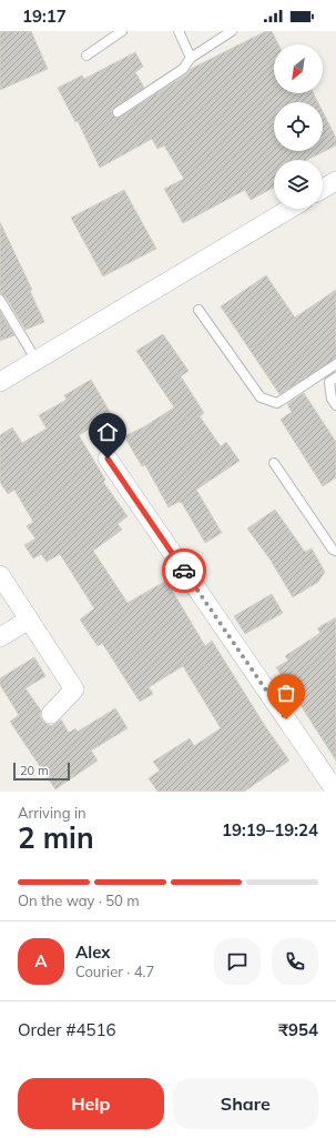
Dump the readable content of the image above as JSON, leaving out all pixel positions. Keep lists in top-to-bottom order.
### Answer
{
  "scale_bar": "20 m",
  "north": "bottom left",
  "page": {
    "status": "19:17",
    "scale": "20 m",
    "heading": ["2 min", "Arriving in", "19:19–19:24"],
    "panel": [
      "Alex",
      "Courier · 4.7",
      "Order #4516",
      "₹954"
    ],
    "bar": "On the way · 50 m",
    "round": "A",
    "buttons": ["Help", "Share"]
  }
}
